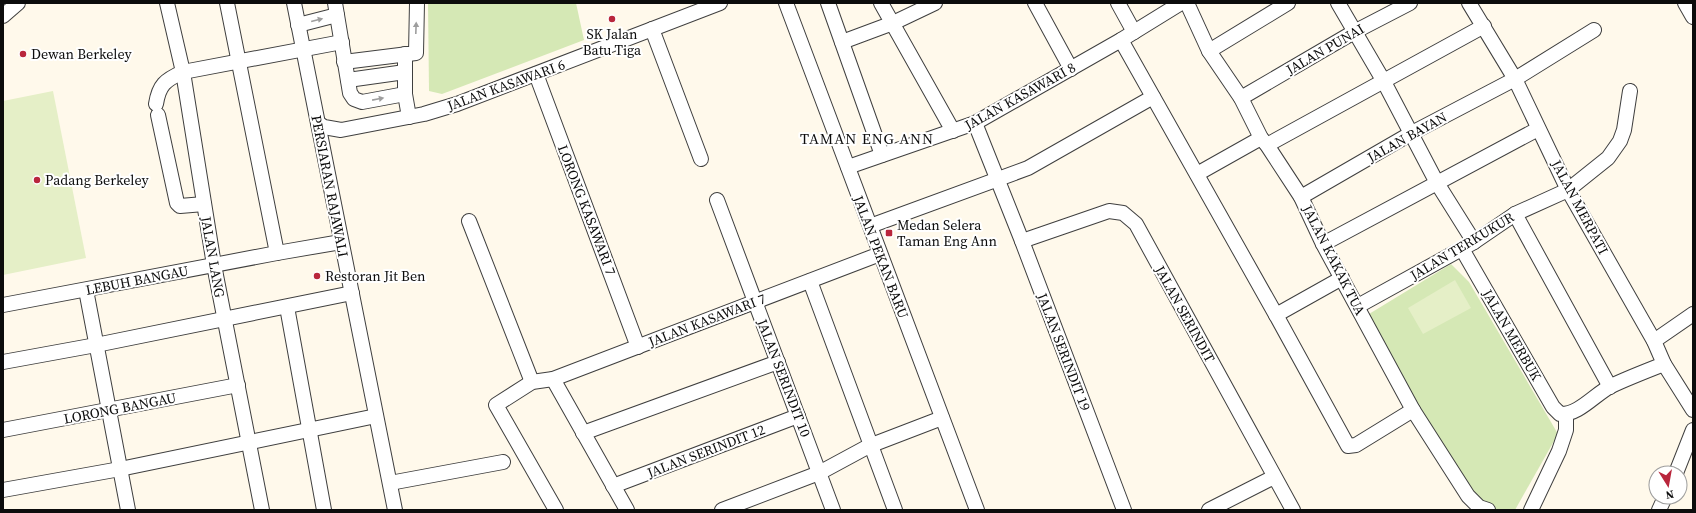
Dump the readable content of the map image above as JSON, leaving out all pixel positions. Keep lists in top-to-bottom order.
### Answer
{
  "streets": {
    "street": [
      "JALAN PUNAI",
      "JALAN KASAWARI 6",
      "JALAN KASAWARI 8",
      "JALAN BAYAN",
      "PERSIARAN RAJAWALI",
      "JALAN MERPATI",
      "LORONG KASAWARI 7",
      "JALAN TERKUKUR",
      "JALAN LANG",
      "JALAN PEKAN BARU",
      "JALAN KAKAK TUA",
      "LEBUH BANGAU",
      "JALAN SERINDIT",
      "JALAN KASAWARI 7",
      "JALAN MERBUK",
      "JALAN SERINDIT 19",
      "JALAN SERINDIT 10",
      "LORONG BANGAU",
      "JALAN SERINDIT 12"
    ]
  },
  "crossings": [
    ["JALAN PUNAI", "JALAN KAKAK TUA"],
    ["JALAN PUNAI", "JALAN MERBUK"],
    ["JALAN KASAWARI 6", "LORONG KASAWARI 7"],
    ["JALAN KASAWARI 8", "JALAN PEKAN BARU"],
    ["JALAN KASAWARI 8", "JALAN SERINDIT 19"],
    ["JALAN BAYAN", "JALAN MERPATI"],
    ["JALAN BAYAN", "JALAN KAKAK TUA"],
    ["JALAN BAYAN", "JALAN MERBUK"],
    ["PERSIARAN RAJAWALI", "LEBUH BANGAU"],
    ["JALAN MERPATI", "JALAN TERKUKUR"],
    ["LORONG KASAWARI 7", "JALAN KASAWARI 7"],
    ["JALAN TERKUKUR", "JALAN KAKAK TUA"],
    ["JALAN TERKUKUR", "JALAN MERBUK"],
    ["JALAN LANG", "LEBUH BANGAU"],
    ["JALAN LANG", "LORONG BANGAU"],
    ["JALAN PEKAN BARU", "JALAN KASAWARI 7"],
    ["JALAN SERINDIT", "JALAN SERINDIT 19"],
    ["JALAN KASAWARI 7", "JALAN SERINDIT 10"],
    ["JALAN SERINDIT 10", "JALAN SERINDIT 12"]
  ],
  "districts": ["TAMAN ENG ANN"],
  "places": {
    "other": [
      "SK Jalan Batu Tiga",
      "Dewan Berkeley",
      "Padang Berkeley",
      "Restoran Jit Ben"
    ],
    "transit": ["Medan Selera Taman Eng Ann"]
  },
  "north": "bottom"
}
